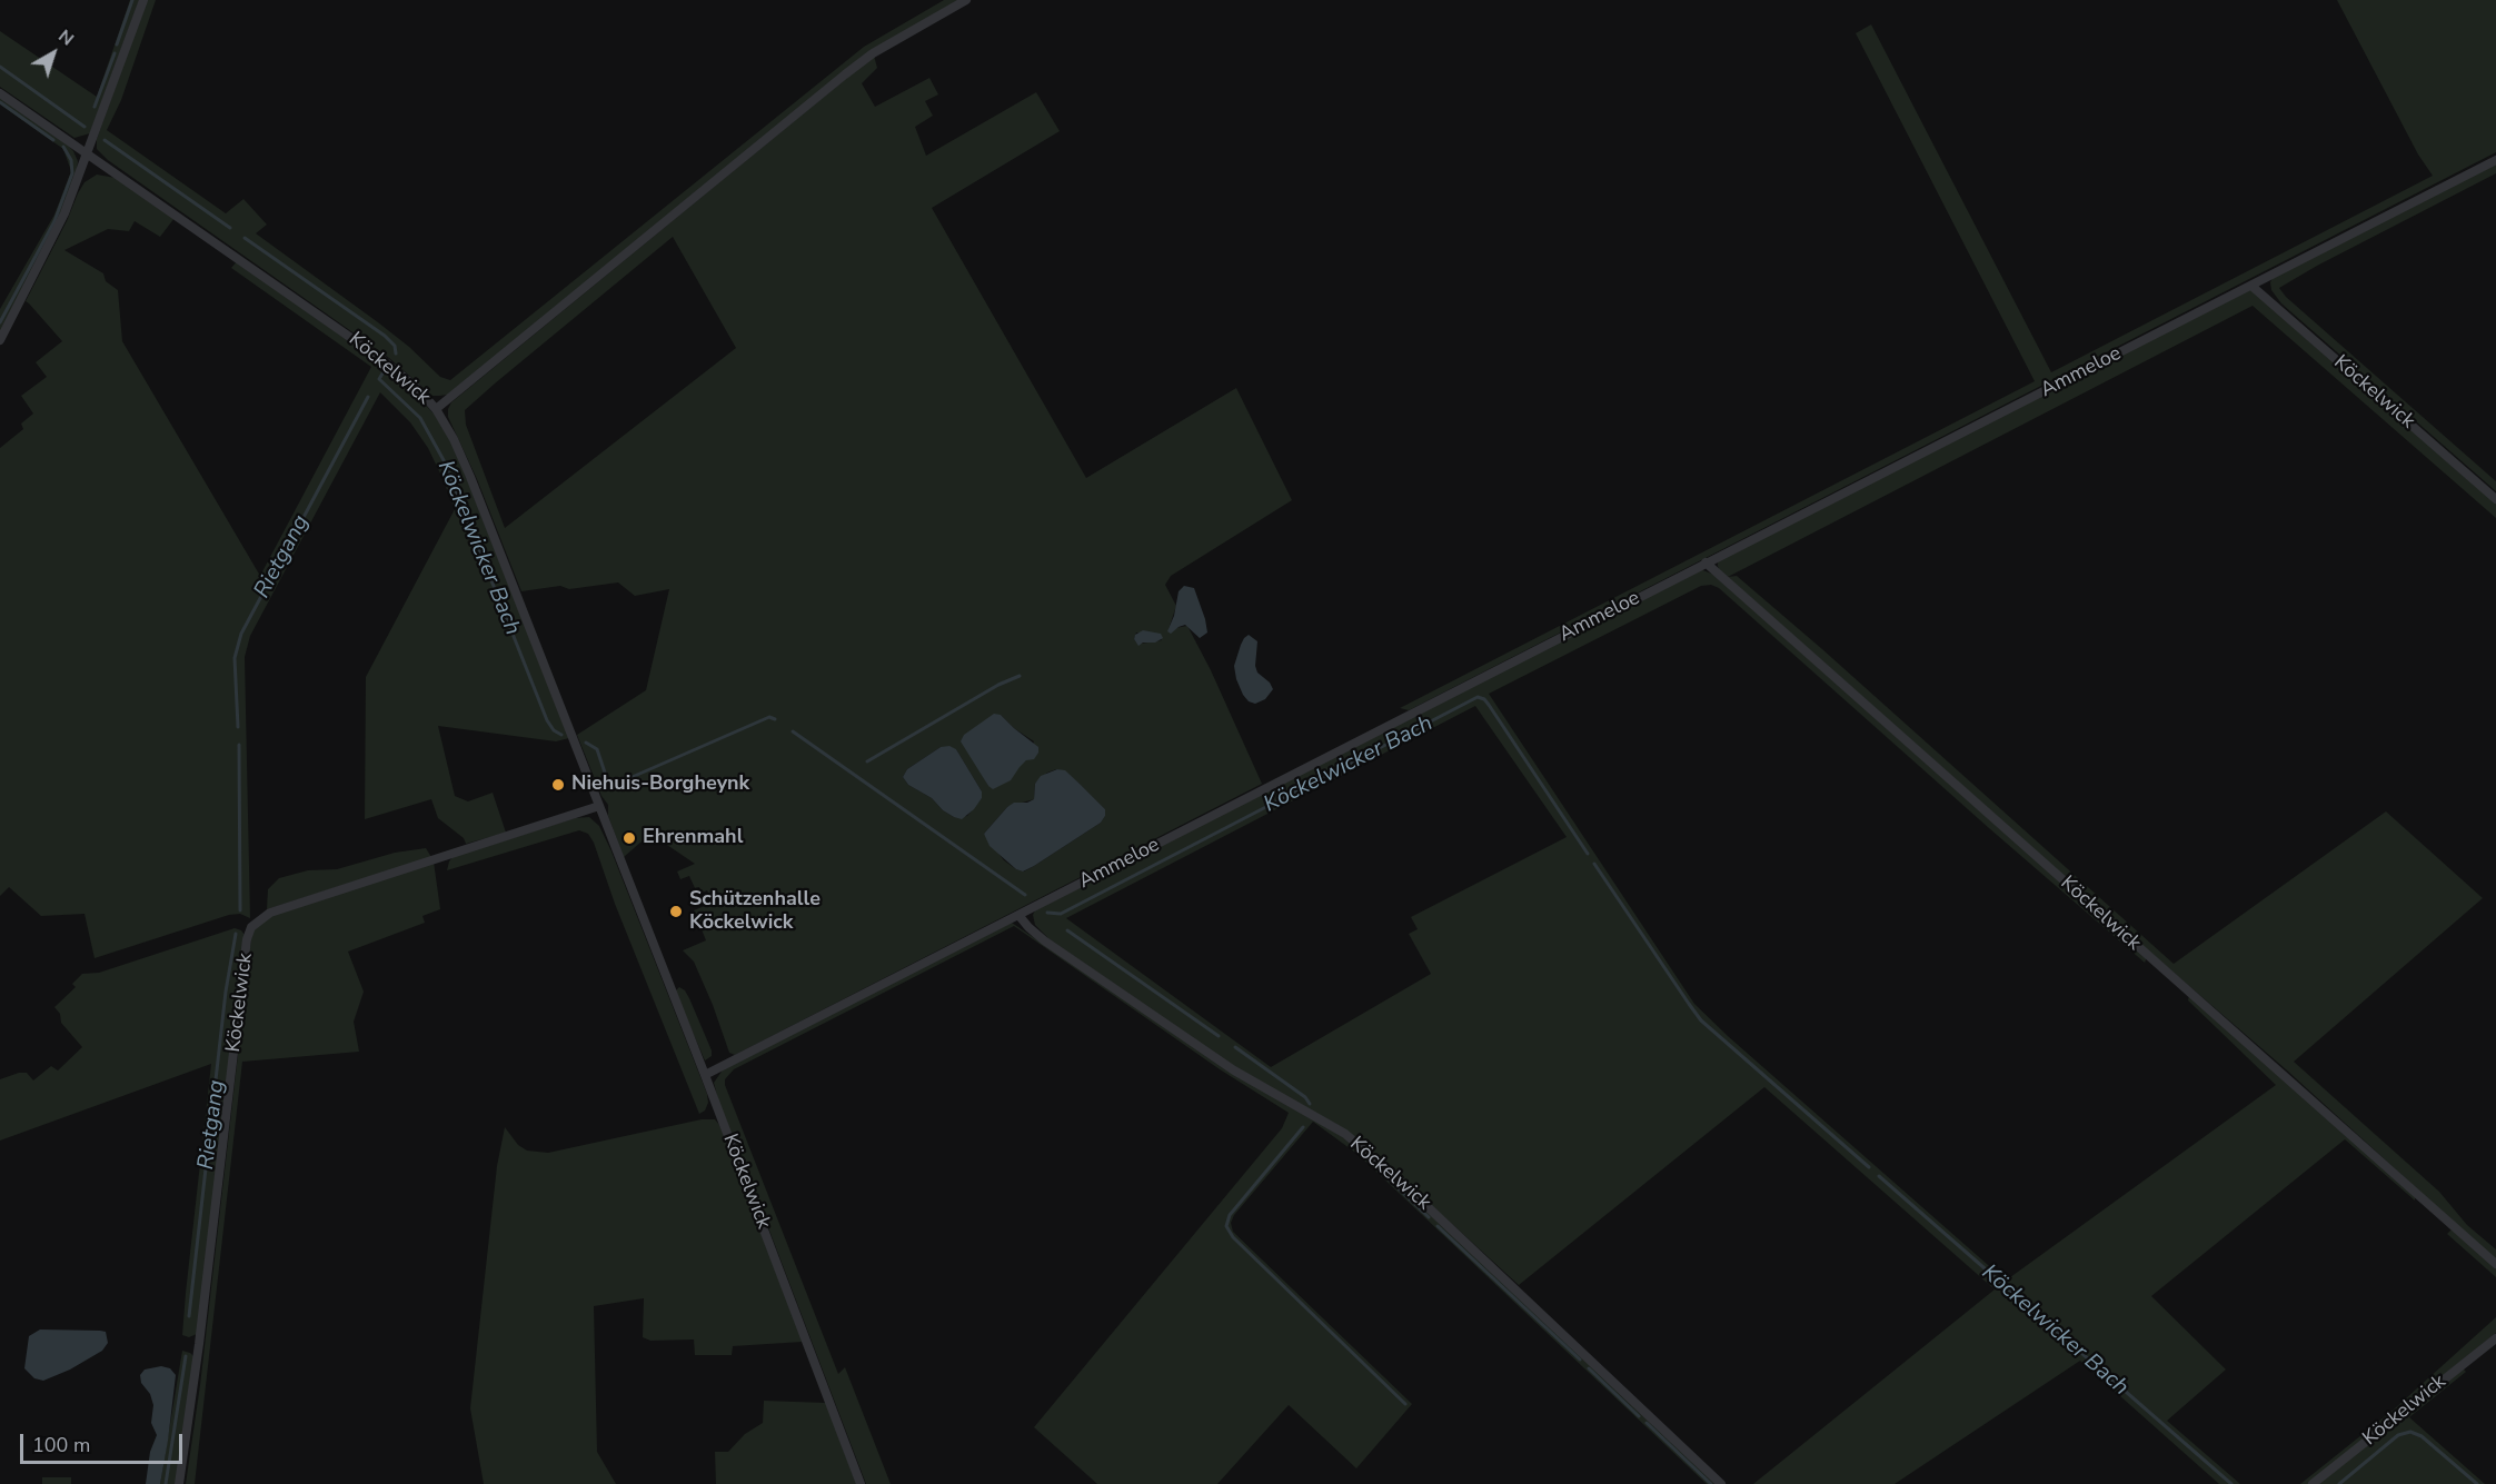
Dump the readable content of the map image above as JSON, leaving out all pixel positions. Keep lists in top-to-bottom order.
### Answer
{
  "streets": {
    "street": ["Köckelwick", "Ammeloe"]
  },
  "crossings": [
    ["Köckelwick", "Ammeloe"]
  ],
  "water": ["Köckelwicker Bach", "Rietgang"],
  "places": ["Niehuis-Borgheynk", "Ehrenmahl", "Schützenhalle Köckelwick"],
  "scale_bar": "100 m",
  "north": "top right"
}
